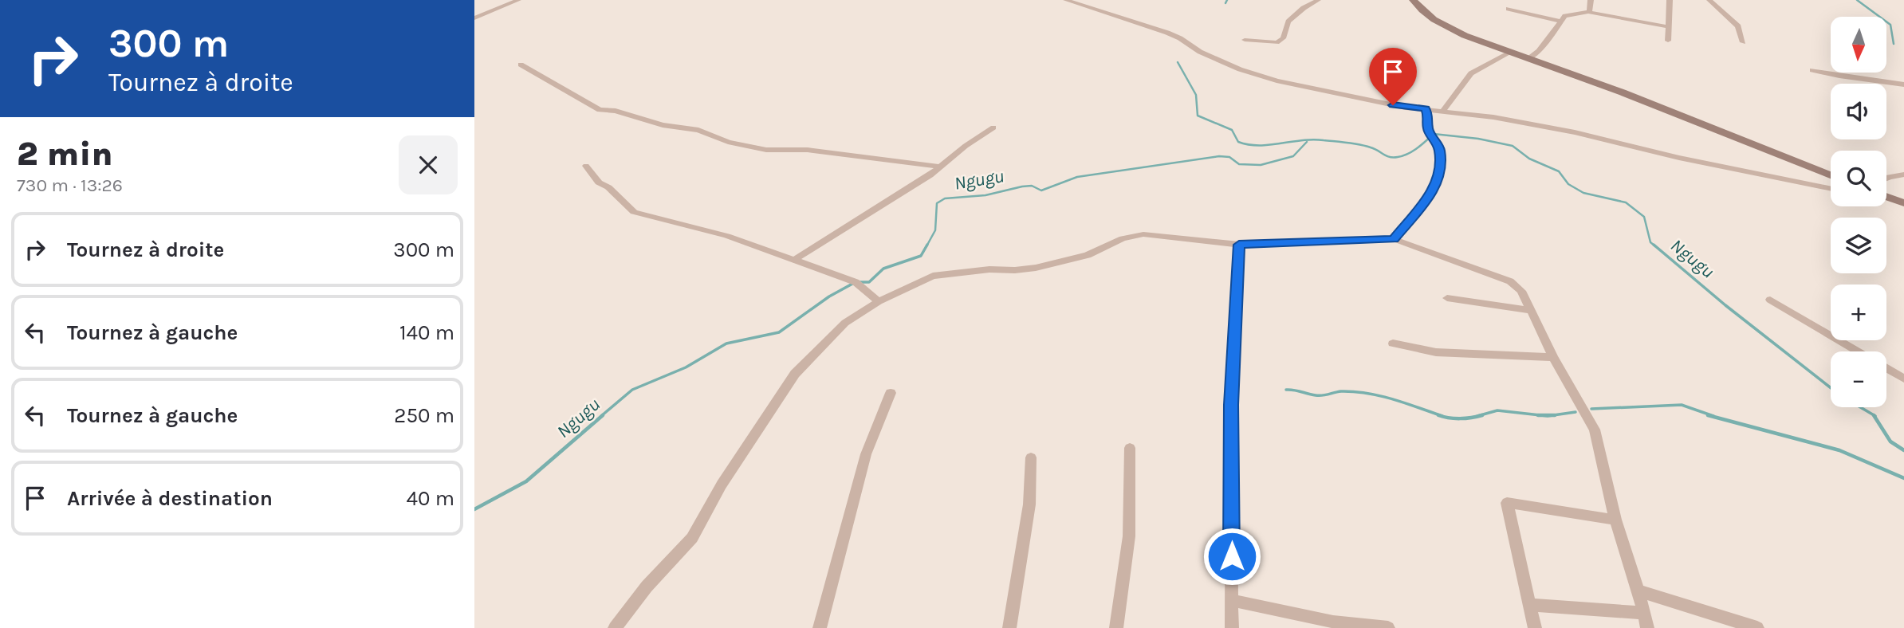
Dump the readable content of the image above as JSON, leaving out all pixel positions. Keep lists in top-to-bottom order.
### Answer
{
  "water": ["Ngugu"],
  "north": "bottom",
  "page": {
    "turn": ["300 m", "Tournez à droite"],
    "map_buttons": ["+", "−"],
    "heading": ["2 min", "730 m · 13:26"],
    "list": [
      {
        "name": "Tournez à droite",
        "value": "300 m"
      },
      {
        "name": "Tournez à gauche",
        "value": "140 m"
      },
      {
        "name": "Tournez à gauche",
        "value": "250 m"
      },
      {
        "name": "Arrivée à destination",
        "value": "40 m"
      }
    ]
  }
}
